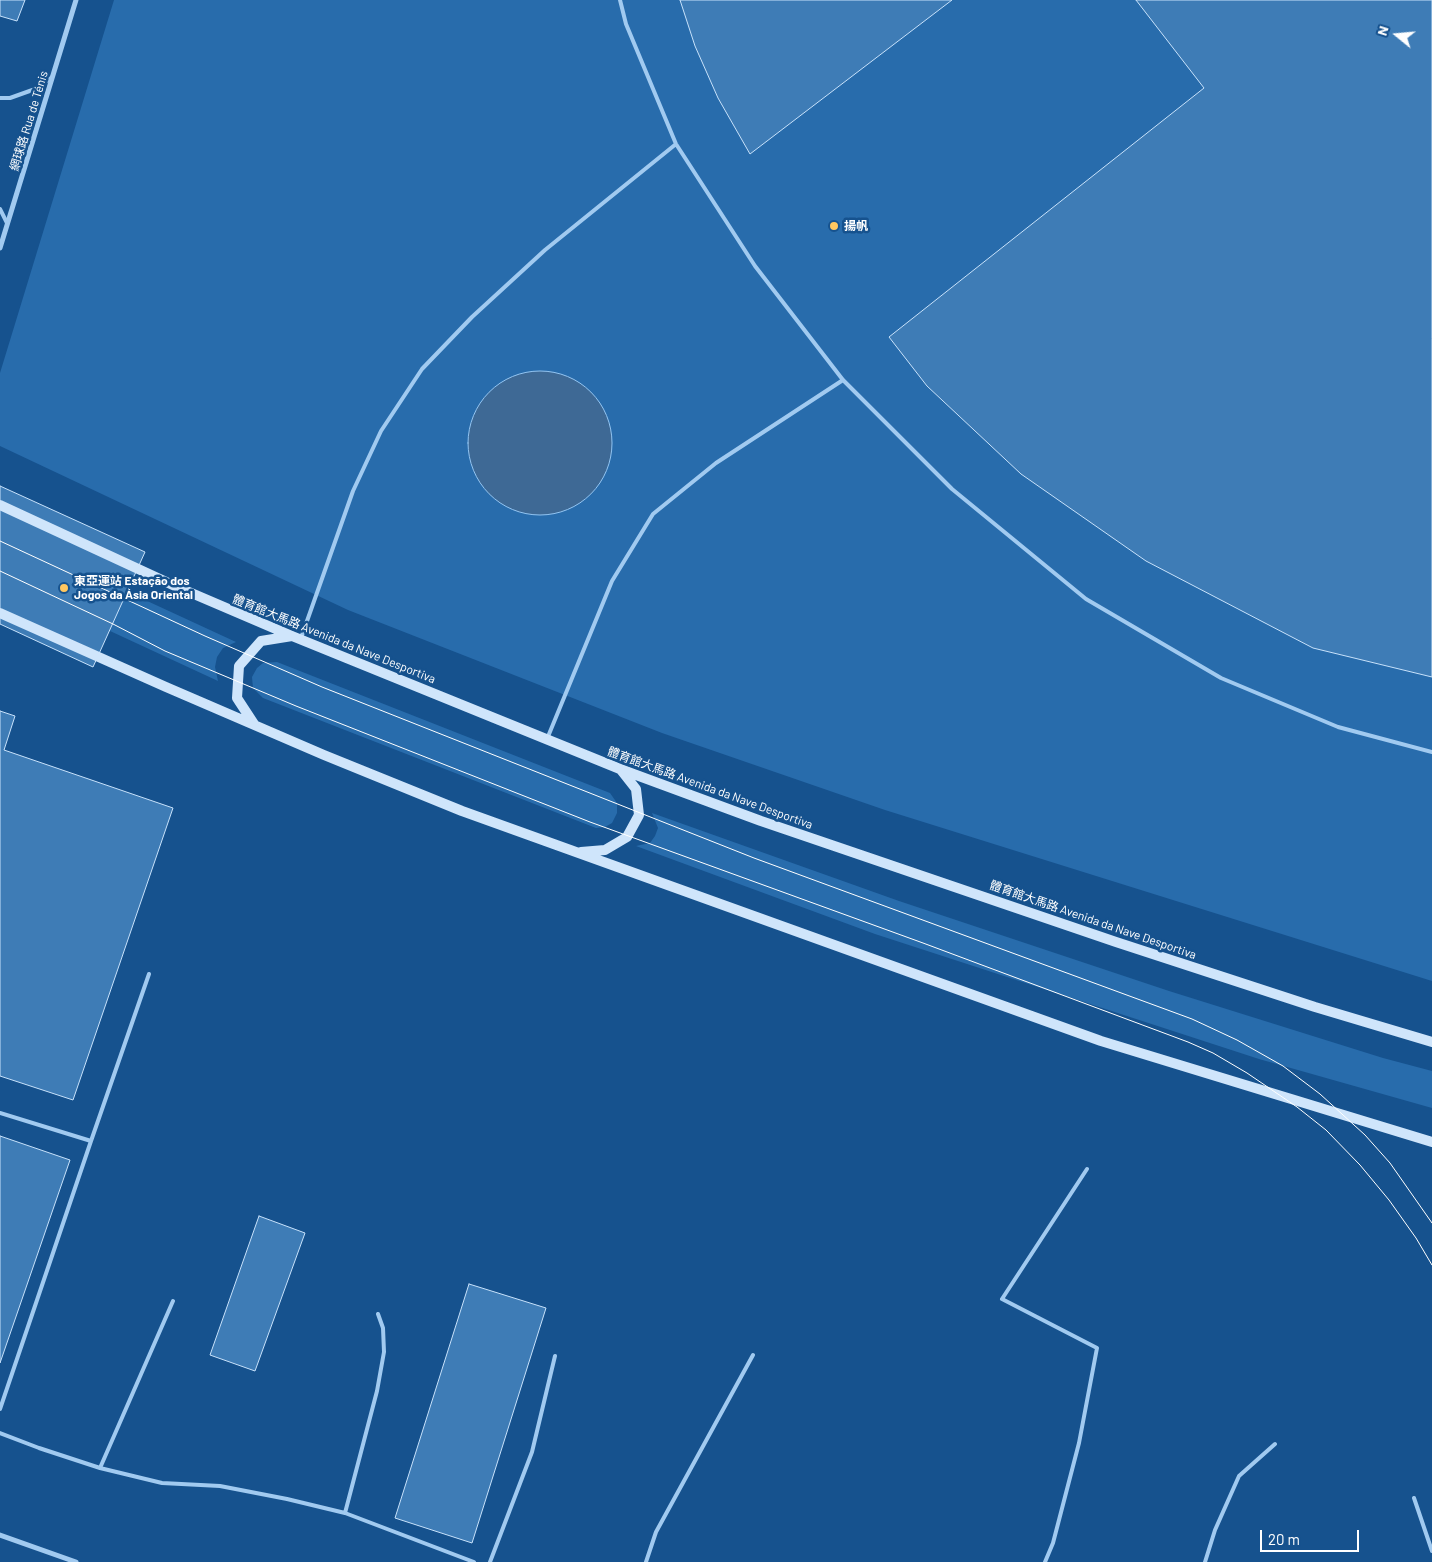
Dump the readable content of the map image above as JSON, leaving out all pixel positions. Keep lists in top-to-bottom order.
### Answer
{
  "streets": {
    "main road": ["體育館大馬路 Avenida da Nave Desportiva"],
    "street": ["網球路 Rua de Ténis"]
  },
  "places": ["揚帆", "東亞運站 Estação dos Jogos da Ásia Oriental"],
  "scale_bar": "20 m",
  "north": "left"
}
